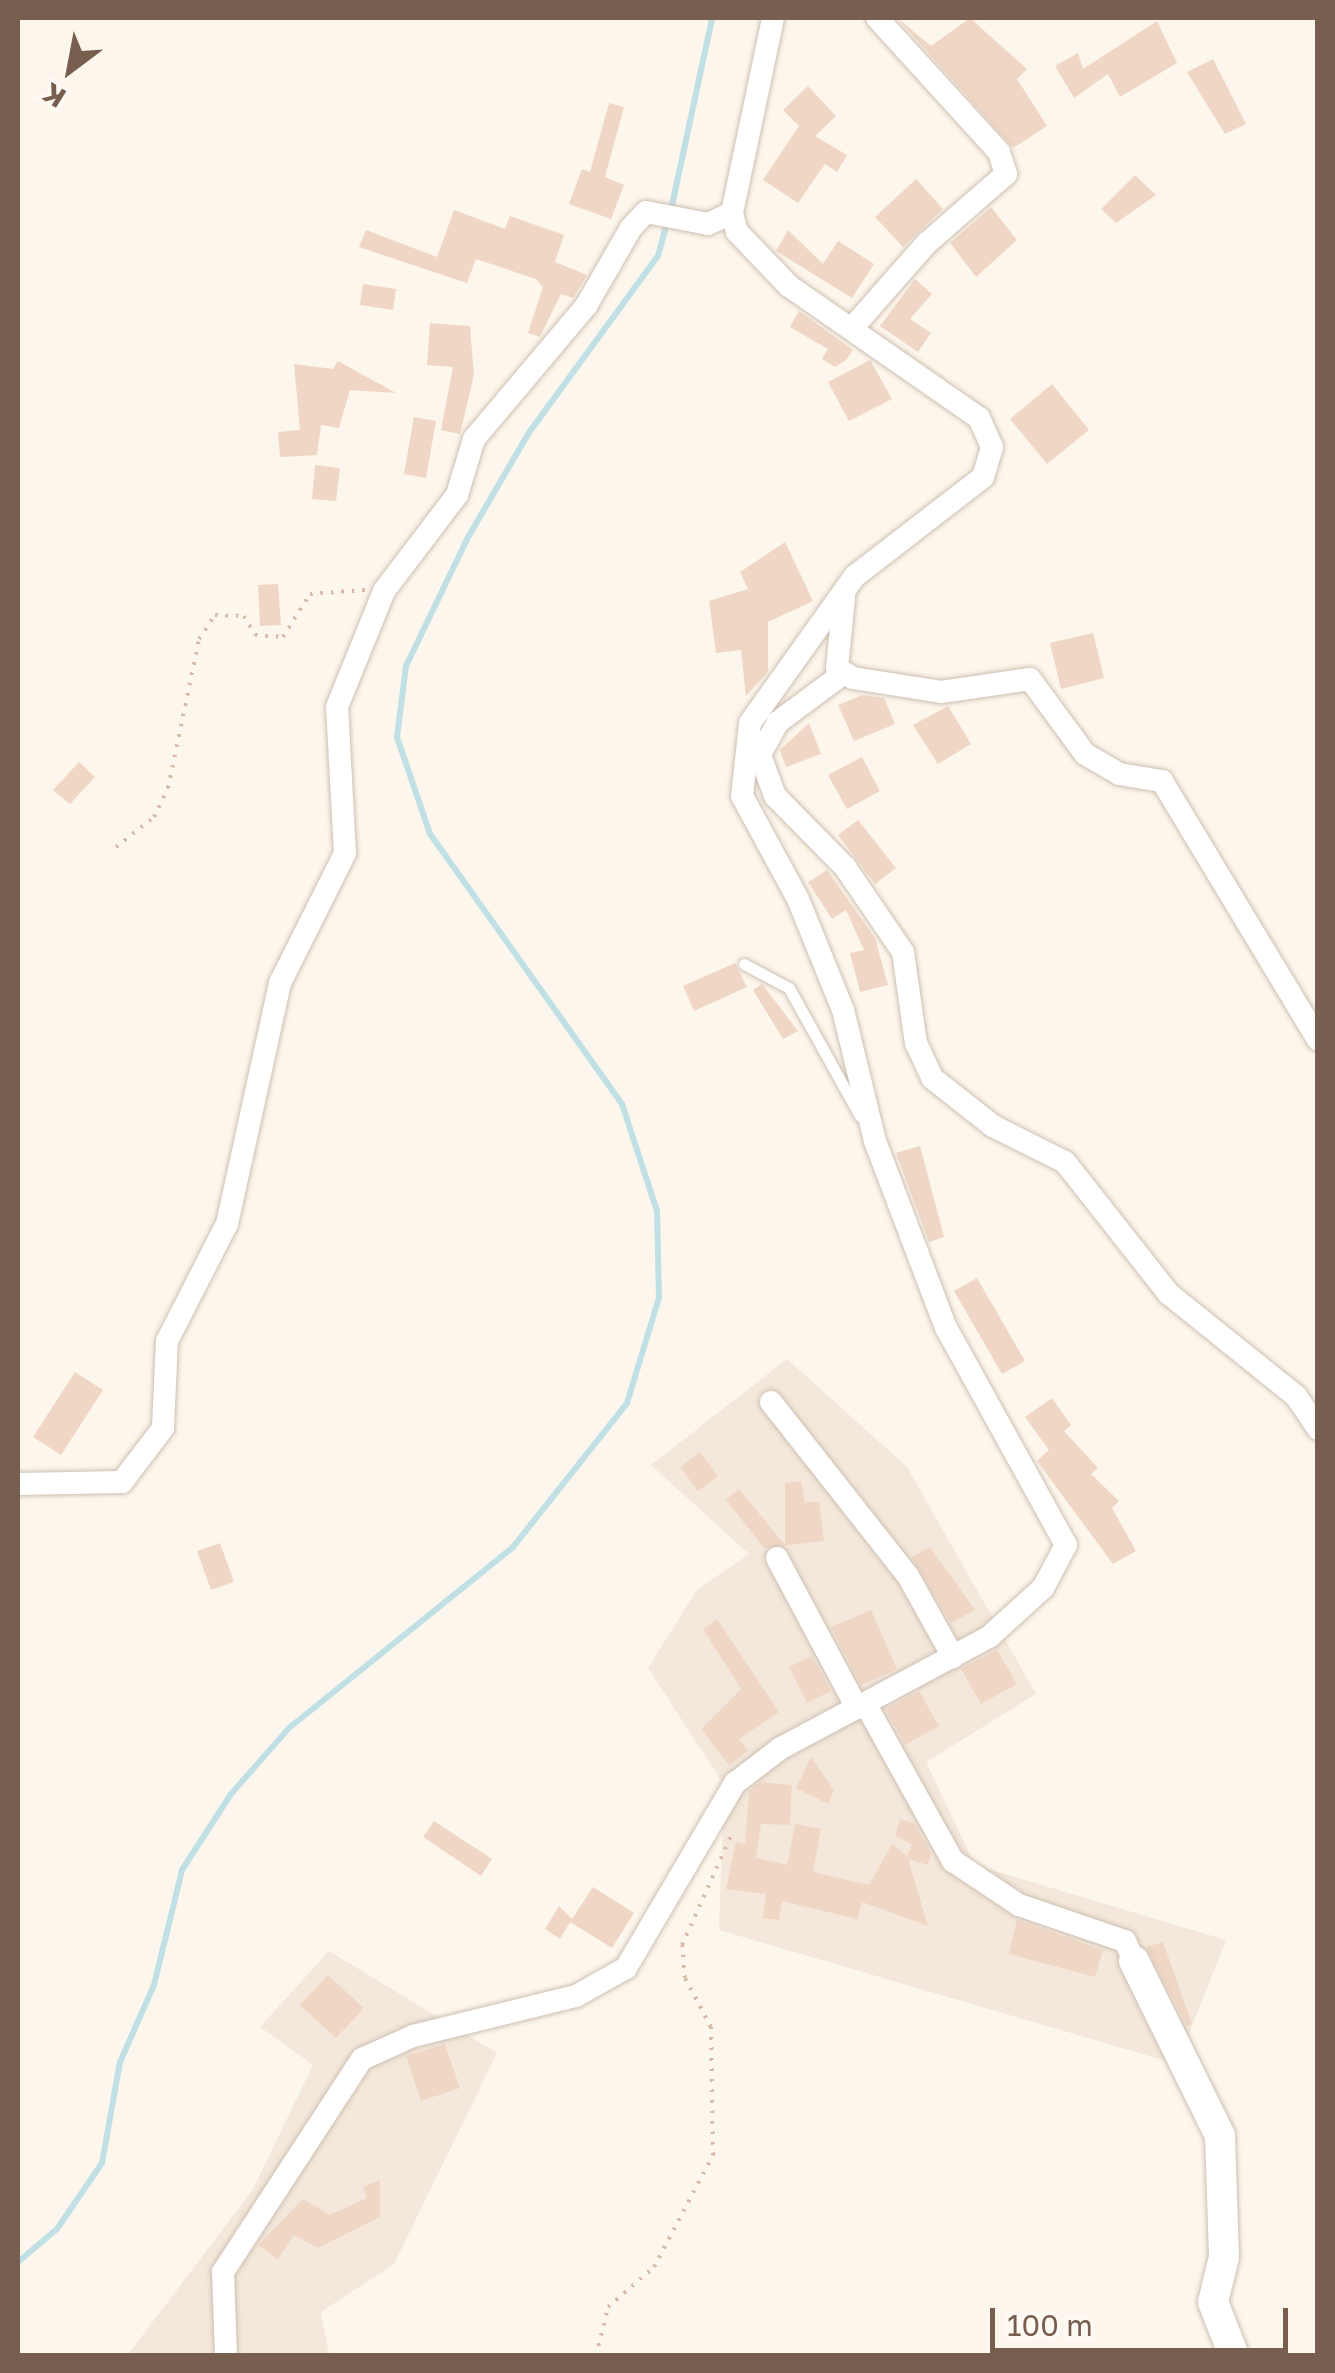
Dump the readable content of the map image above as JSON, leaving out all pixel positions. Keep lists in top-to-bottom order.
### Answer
{
  "scale_bar": "100 m",
  "north": "bottom left"
}
